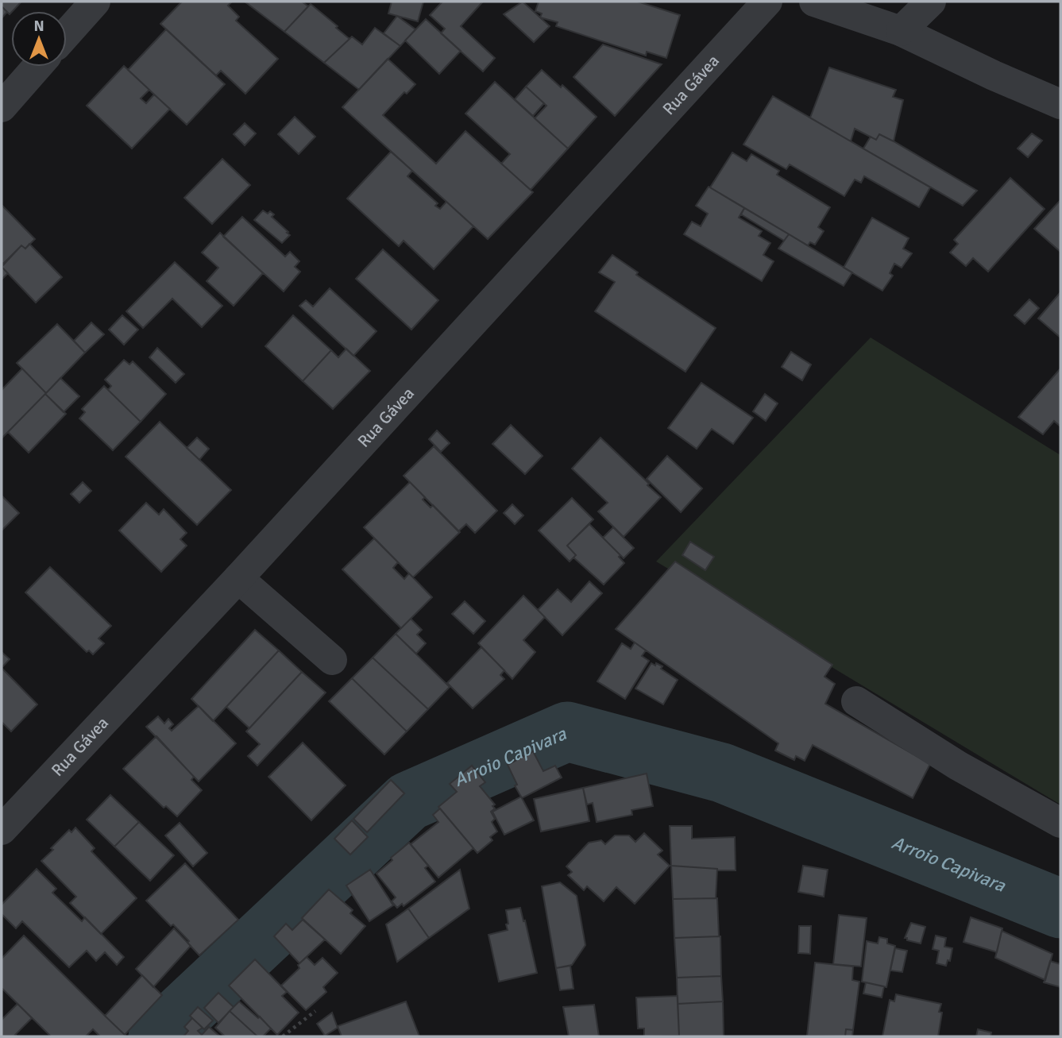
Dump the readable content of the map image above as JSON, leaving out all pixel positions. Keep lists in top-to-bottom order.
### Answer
{
  "streets": {
    "street": ["Rua Gávea"]
  },
  "water": ["Arroio Capivara"],
  "north": "top"
}
